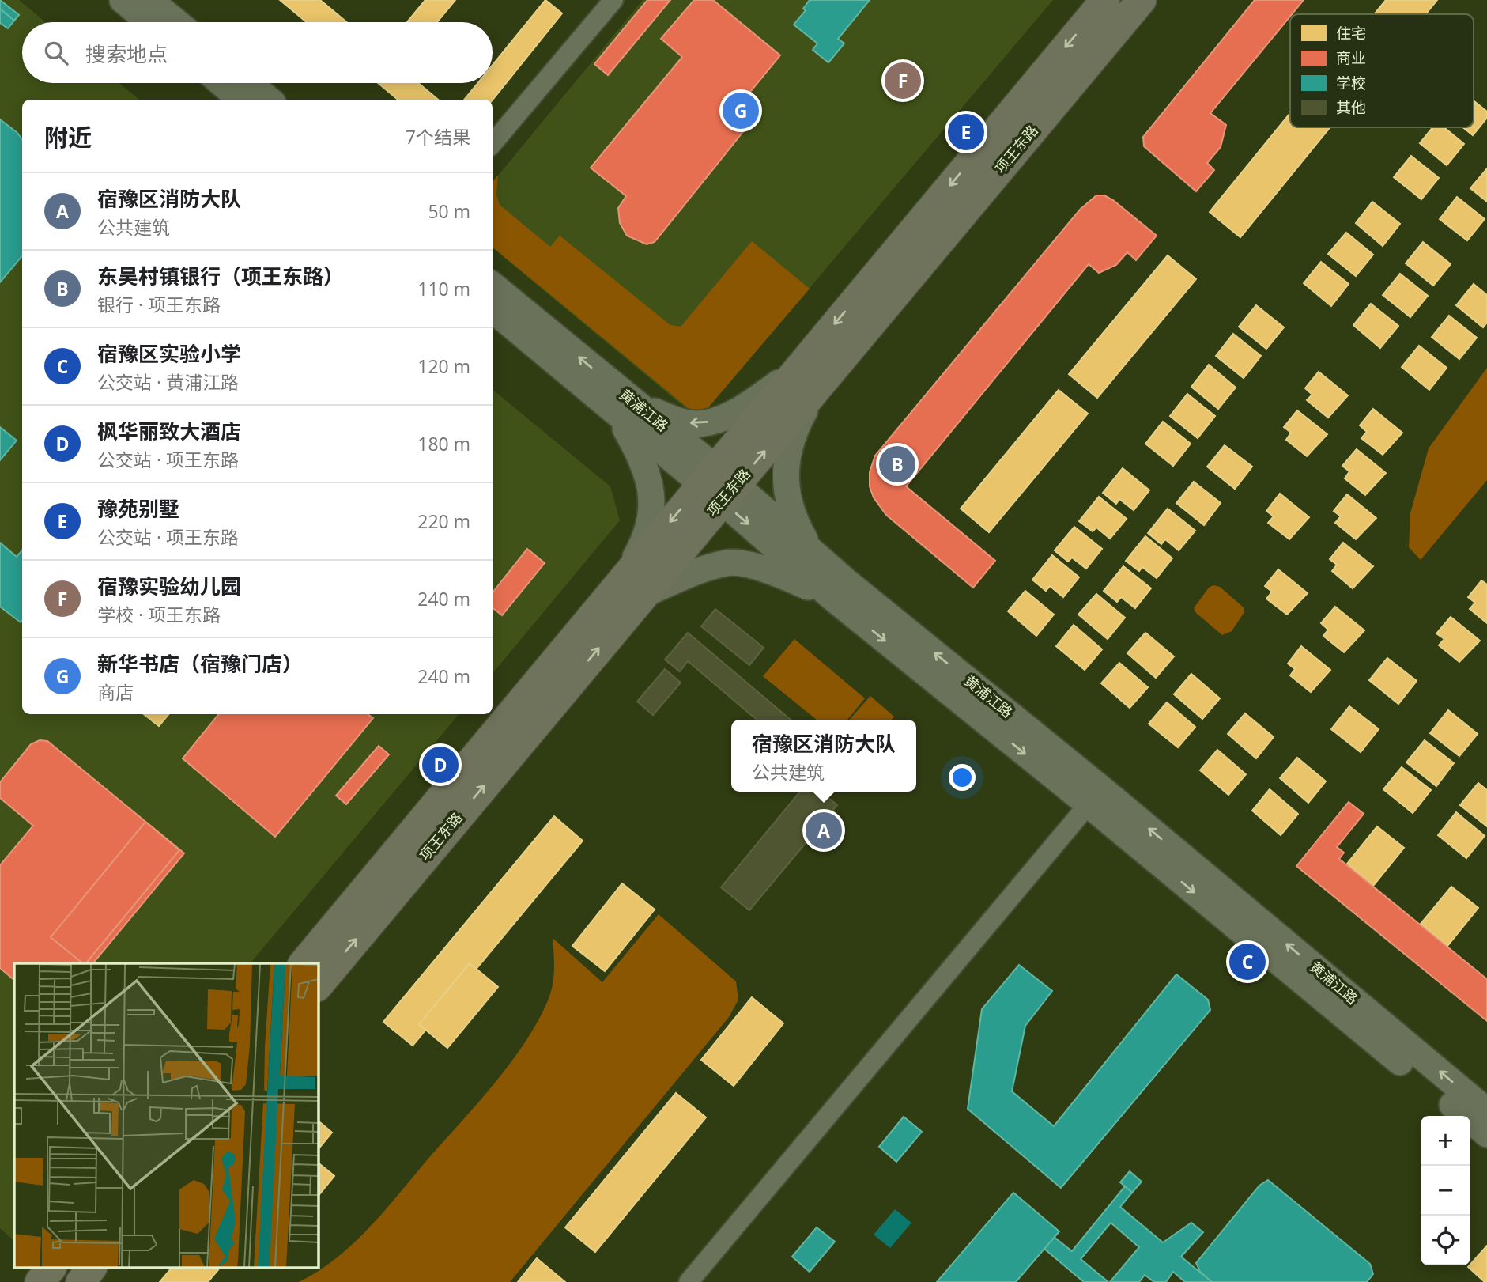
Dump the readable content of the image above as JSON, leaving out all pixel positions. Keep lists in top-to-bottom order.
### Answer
{
  "streets": {
    "main road": ["项王东路"],
    "street": ["黄浦江路"]
  },
  "crossings": [
    ["项王东路", "黄浦江路"]
  ],
  "legend": [
    "住宅",
    "商业",
    "学校",
    "其他"
  ],
  "page": {
    "search": "搜索地点",
    "pins": [
      "F",
      "G",
      "E",
      "B",
      "D",
      "A",
      "C"
    ],
    "heading": ["附近", "7个结果"],
    "list": [
      {
        "mark": "A",
        "name": "宿豫区消防大队",
        "note": "公共建筑",
        "value": "50 m"
      },
      {
        "mark": "B",
        "name": "东吴村镇银行（项王东路）",
        "note": "银行 · 项王东路",
        "value": "110 m"
      },
      {
        "mark": "C",
        "name": "宿豫区实验小学",
        "note": "公交站 · 黄浦江路",
        "value": "120 m"
      },
      {
        "mark": "D",
        "name": "枫华丽致大酒店",
        "note": "公交站 · 项王东路",
        "value": "180 m"
      },
      {
        "mark": "E",
        "name": "豫苑别墅",
        "note": "公交站 · 项王东路",
        "value": "220 m"
      },
      {
        "mark": "F",
        "name": "宿豫实验幼儿园",
        "note": "学校 · 项王东路",
        "value": "240 m"
      },
      {
        "mark": "G",
        "name": "新华书店（宿豫门店）",
        "note": "商店",
        "value": "240 m"
      }
    ],
    "popup": ["宿豫区消防大队", "公共建筑"],
    "map_buttons": ["+", "−"]
  }
}
